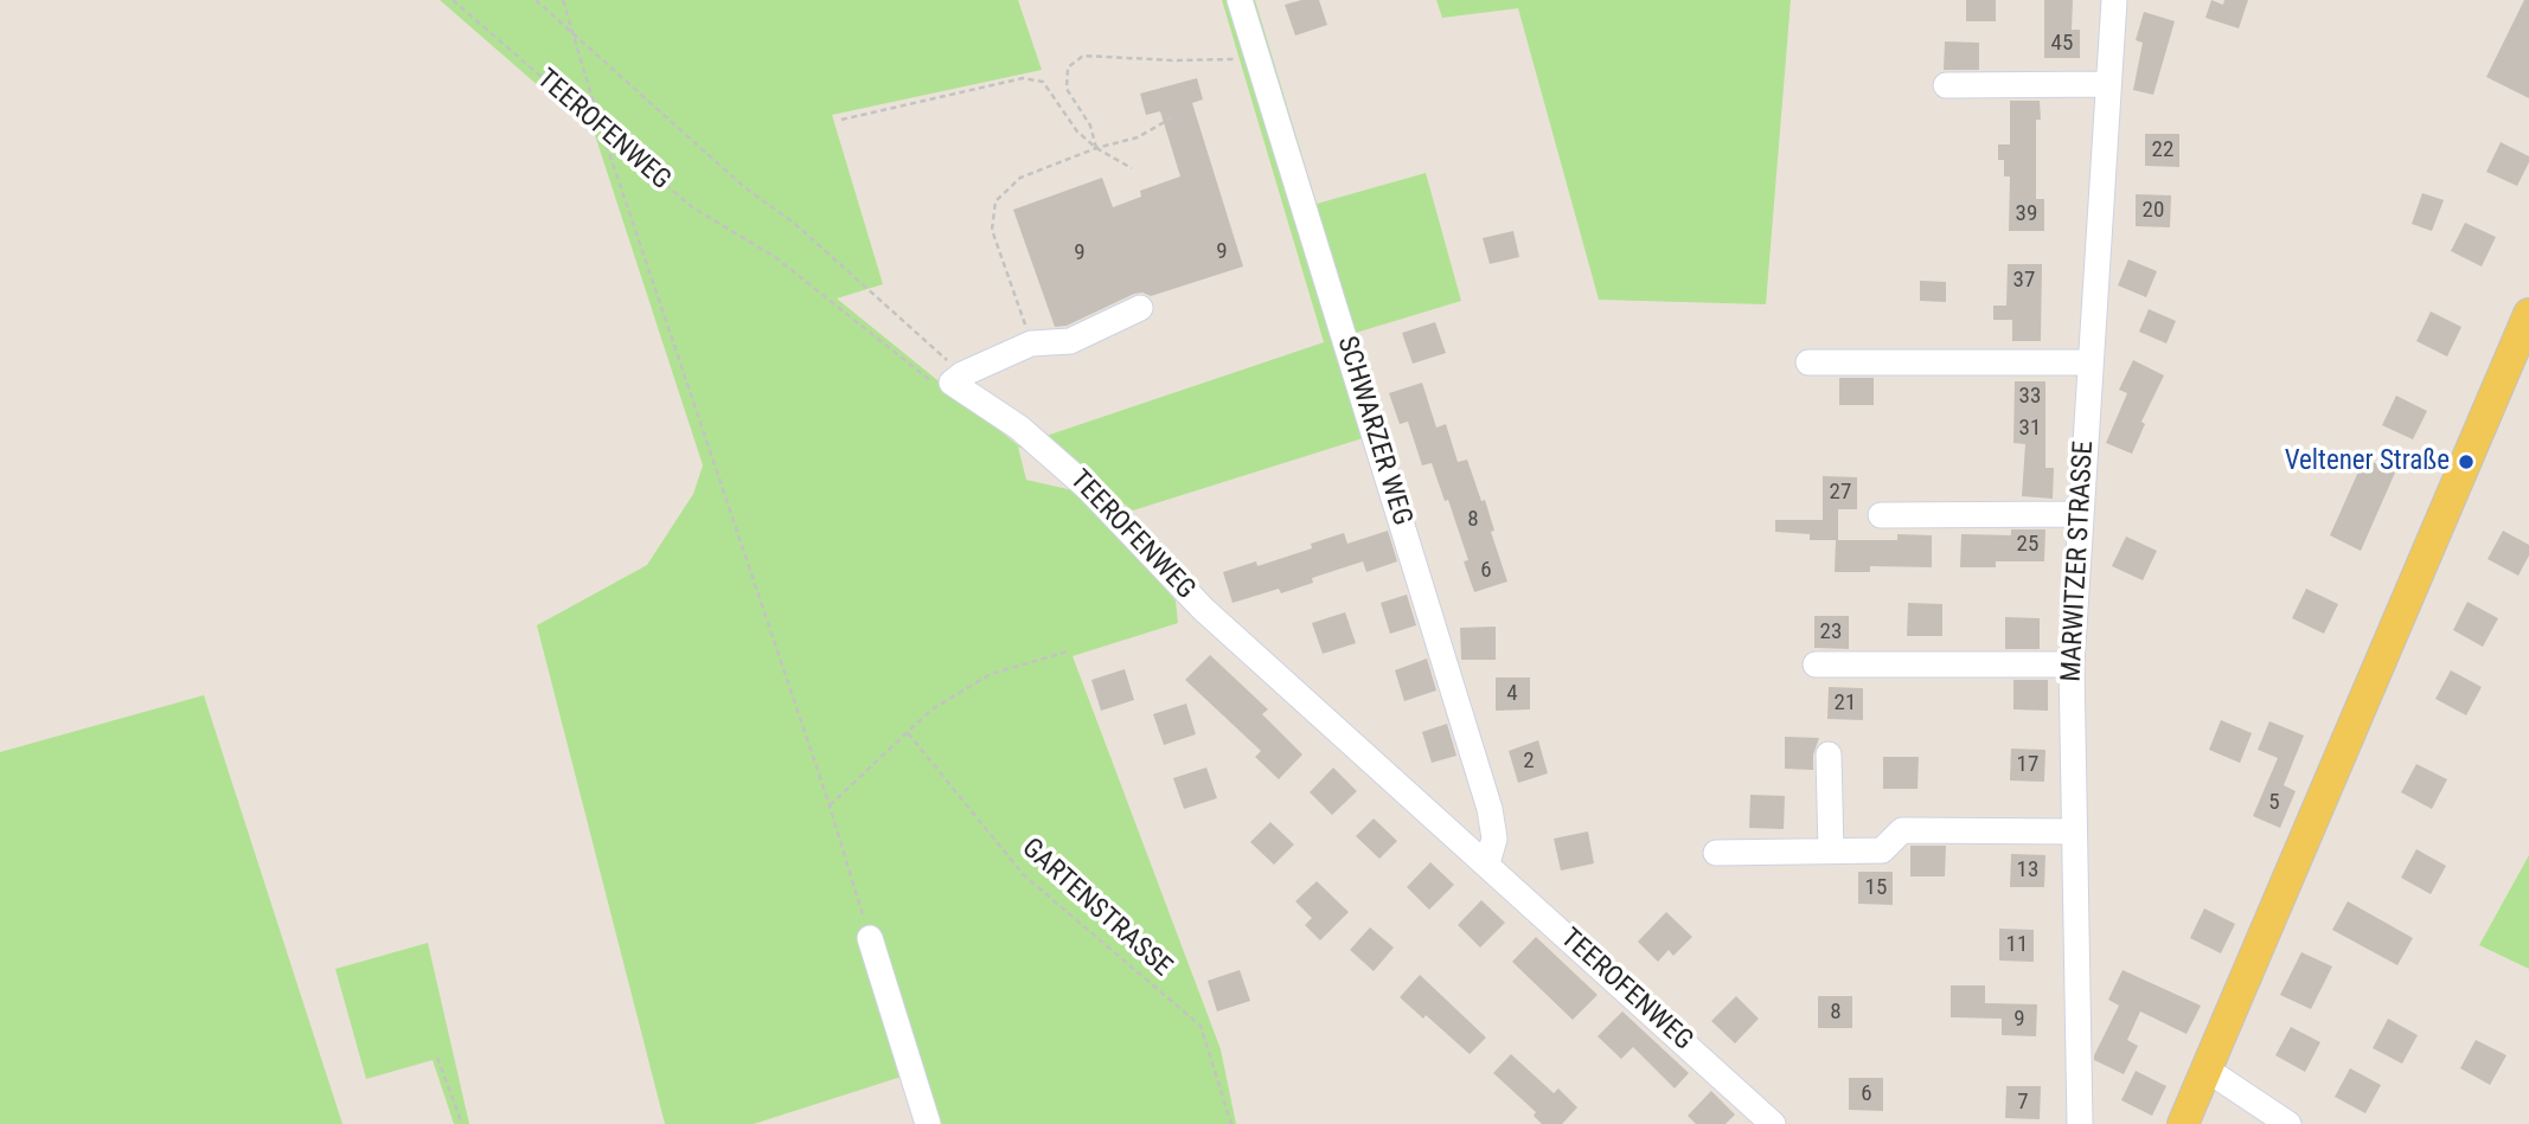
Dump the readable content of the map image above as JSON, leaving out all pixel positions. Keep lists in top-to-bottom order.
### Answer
{
  "streets": {
    "street": ["TEEROFENWEG", "SCHWARZER WEG", "MARWITZER STRASSE"],
    "path": ["GARTENSTRASSE"]
  },
  "crossings": [
    ["TEEROFENWEG", "SCHWARZER WEG"]
  ],
  "places": ["Veltener Straße"],
  "house_numbers": [
    "45",
    "22",
    "20",
    "39",
    "9",
    "9",
    "37",
    "33",
    "31",
    "27",
    "8",
    "25",
    "6",
    "23",
    "4",
    "21",
    "2",
    "17",
    "5",
    "13",
    "15",
    "11",
    "8",
    "9",
    "6",
    "7"
  ]
}
